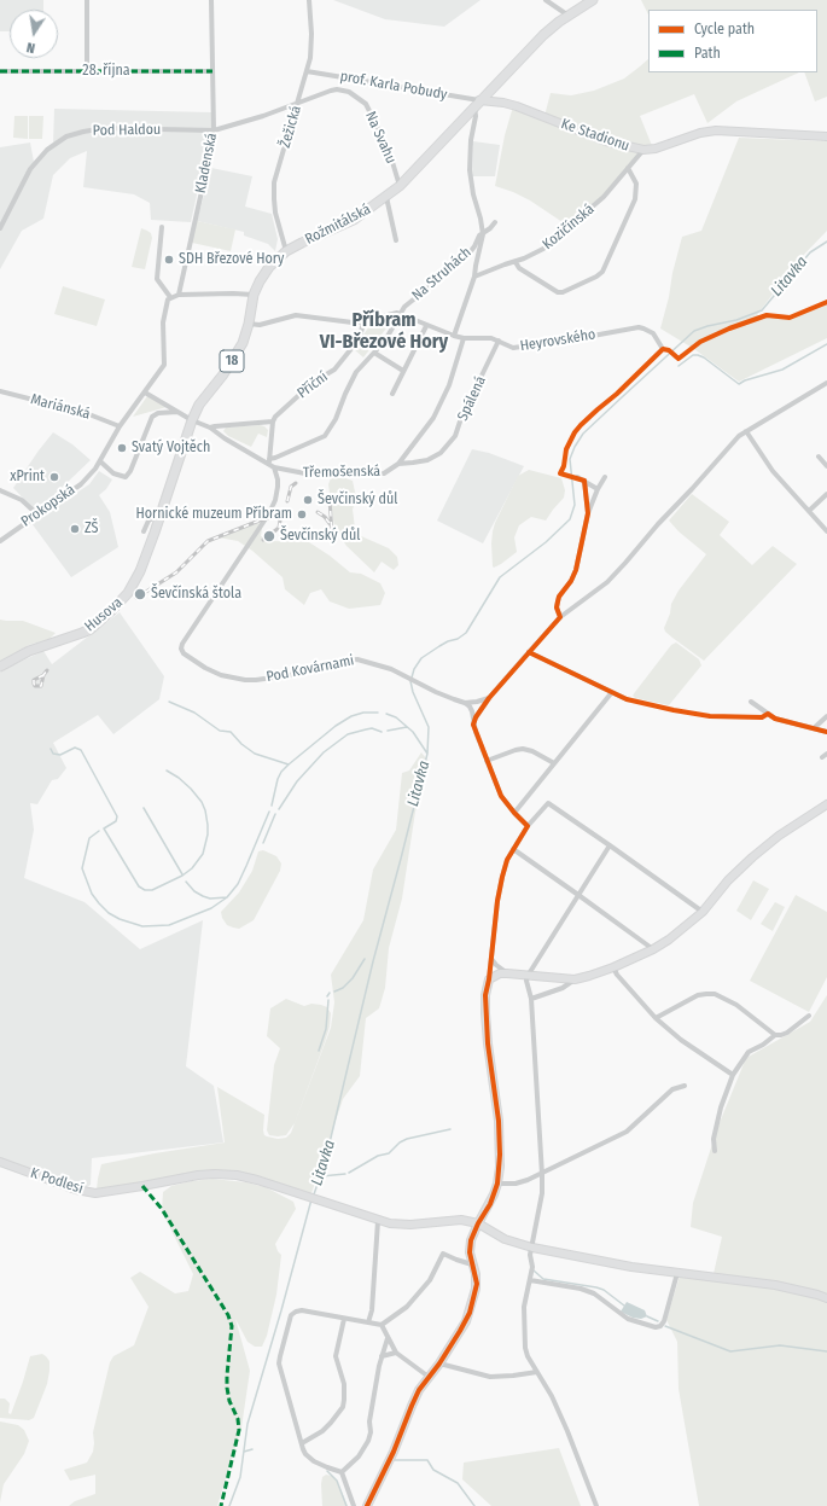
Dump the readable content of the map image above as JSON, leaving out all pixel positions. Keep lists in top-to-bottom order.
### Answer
{
  "streets": {
    "main road": ["Rožmitálská", "18", "Husova"],
    "street": [
      "28. října",
      "prof. Karla Pobudy",
      "Žežická",
      "Pod Haldou",
      "Ke Stadionu",
      "Na Svahu",
      "Kladenská",
      "Kozičínská",
      "Na Struhách",
      "Heyrovského",
      "Příční",
      "Spálená",
      "Mariánská",
      "Třemošenská",
      "Prokopská",
      "Pod Kovárnami",
      "K Podlesí"
    ]
  },
  "crossings": [
    ["28. října", "Kladenská"],
    ["prof. Karla Pobudy", "Žežická"],
    ["prof. Karla Pobudy", "Ke Stadionu"],
    ["prof. Karla Pobudy", "Rožmitálská"],
    ["prof. Karla Pobudy", "Na Struhách"],
    ["Žežická", "Pod Haldou"],
    ["Žežická", "Na Svahu"],
    ["Žežická", "Rožmitálská"],
    ["Pod Haldou", "Na Svahu"],
    ["Pod Haldou", "Kladenská"],
    ["Ke Stadionu", "Rožmitálská"],
    ["Ke Stadionu", "Kozičínská"],
    ["Ke Stadionu", "Na Struhách"],
    ["Na Svahu", "Rožmitálská"],
    ["Rožmitálská", "Na Struhách"],
    ["Rožmitálská", "Třemošenská"],
    ["Rožmitálská", "Husova"],
    ["Kozičínská", "Na Struhách"],
    ["Na Struhách", "Heyrovského"],
    ["Na Struhách", "Třemošenská"],
    ["Heyrovského", "Spálená"],
    ["Spálená", "Třemošenská"],
    ["Mariánská", "Prokopská"],
    ["Třemošenská", "Prokopská"],
    ["Třemošenská", "Husova"],
    ["Třemošenská", "Pod Kovárnami"]
  ],
  "districts": ["Příbram VI-Březové Hory"],
  "water": ["Litavka"],
  "places": [
    "SDH Březové Hory",
    "Svatý Vojtěch",
    "xPrint",
    "Ševčinský důl",
    "Hornické muzeum Příbram",
    "ZŠ",
    "Ševčínský důl",
    "Ševčínská štola"
  ],
  "legend": ["Cycle path", "Path"],
  "north": "bottom"
}
